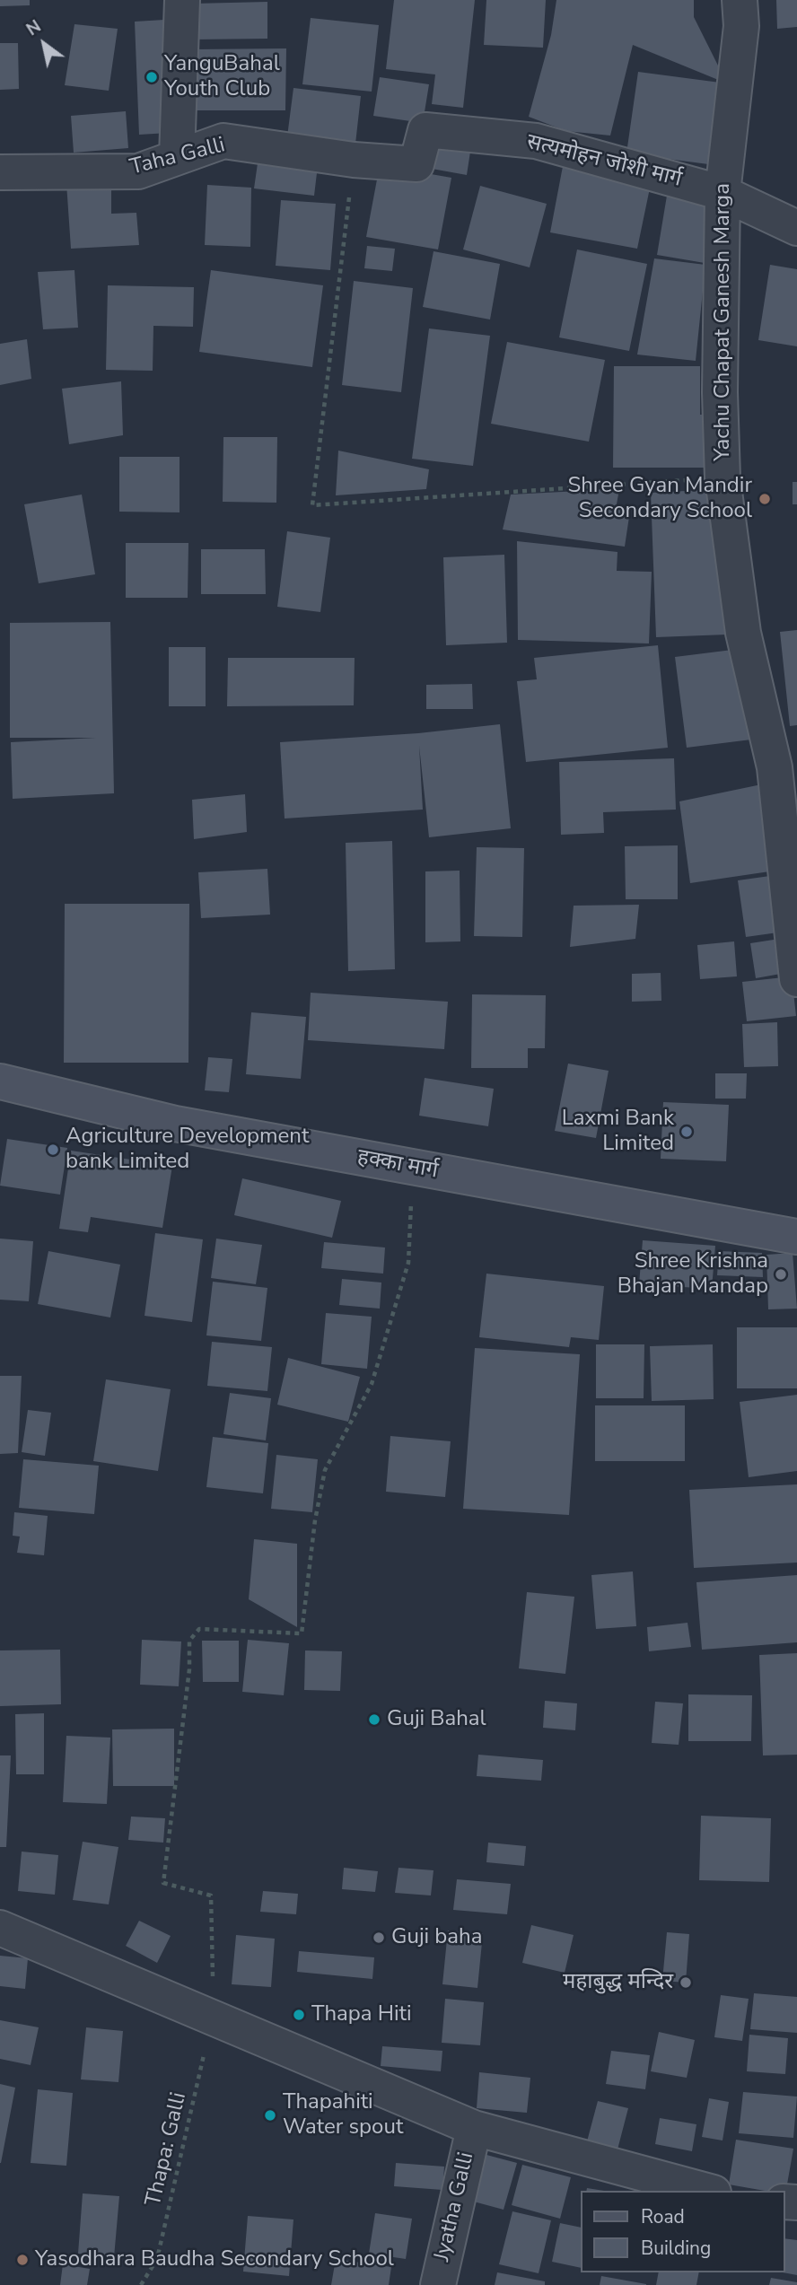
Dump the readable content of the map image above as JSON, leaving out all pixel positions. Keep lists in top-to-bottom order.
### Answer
{
  "streets": {
    "main road": ["हक्का मार्ग"],
    "street": [
      "Taha Galli",
      "सत्यमोहन जोशी मार्ग",
      "Yachu Chapat Ganesh Marga",
      "Jyatha Galli"
    ],
    "path": ["Thapa: Galli"]
  },
  "crossings": [
    ["Taha Galli", "सत्यमोहन जोशी मार्ग"],
    ["सत्यमोहन जोशी मार्ग", "Yachu Chapat Ganesh Marga"],
    ["हक्का मार्ग", "Thapa: Galli"]
  ],
  "places": [
    "YanguBahal Youth Club",
    "Shree Gyan Mandir Secondary School",
    "Laxmi Bank Limited",
    "Agriculture Development bank Limited",
    "Shree Krishna Bhajan Mandap",
    "Guji Bahal",
    "Guji baha",
    "महाबुद्ध मन्दिर",
    "Thapa Hiti",
    "Thapahiti Water spout",
    "Yasodhara Baudha Secondary School"
  ],
  "legend": ["Road", "Building"],
  "north": "top left"
}
